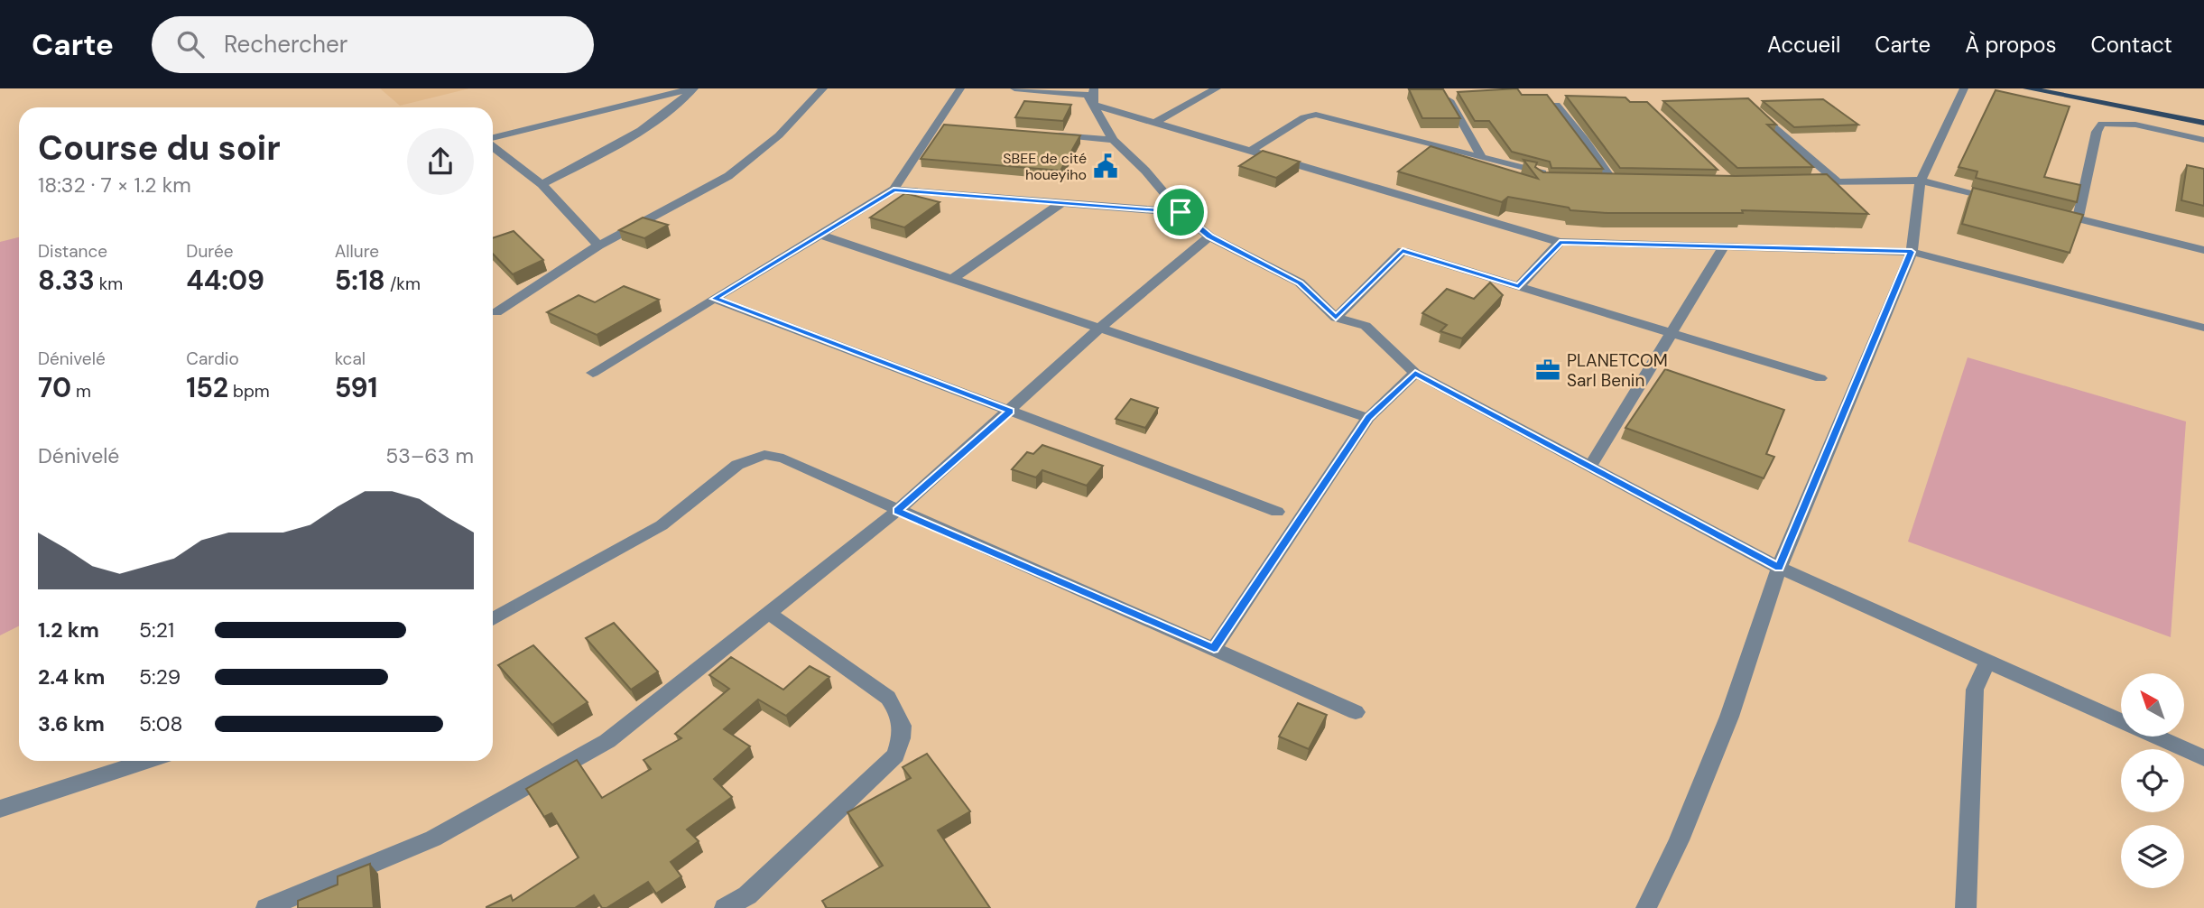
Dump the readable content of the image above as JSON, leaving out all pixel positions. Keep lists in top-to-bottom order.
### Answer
{
  "places": {
    "public building": ["SBEE de cité houeyiho"],
    "office": ["PLANETCOM Sarl Benin"]
  },
  "north": "top left",
  "page": {
    "header": "Carte",
    "search": "Rechercher",
    "nav": [
      "Accueil",
      "Carte",
      "À propos",
      "Contact"
    ],
    "heading": ["Course du soir", "18:32 · 7 × 1.2 km"],
    "stats": [
      ["Distance", "8.33 km"],
      ["Durée", "44:09"],
      ["Allure", "5:18 /km"],
      ["Dénivelé", "70 m"],
      ["Cardio", "152 bpm"],
      ["kcal", "591"]
    ],
    "chart": ["Dénivelé", "53–63 m"],
    "list": [
      {
        "name": "1.2 km",
        "note": "5:21"
      },
      {
        "name": "2.4 km",
        "note": "5:29"
      },
      {
        "name": "3.6 km",
        "note": "5:08"
      }
    ]
  }
}
